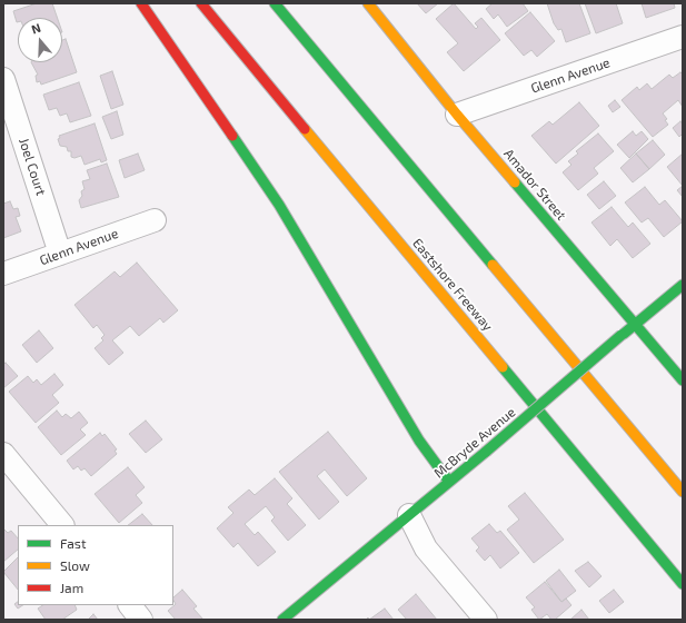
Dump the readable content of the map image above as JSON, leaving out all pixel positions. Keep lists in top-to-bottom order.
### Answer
{
  "streets": {
    "main road": ["Amador Street", "Eastshore Freeway", "McBryde Avenue"],
    "street": ["Glenn Avenue", "Joel Court"]
  },
  "crossings": [
    ["Glenn Avenue", "Joel Court"],
    ["Glenn Avenue", "Amador Street"],
    ["Amador Street", "McBryde Avenue"]
  ],
  "legend": ["Fast", "Slow", "Jam"],
  "north": "top"
}
